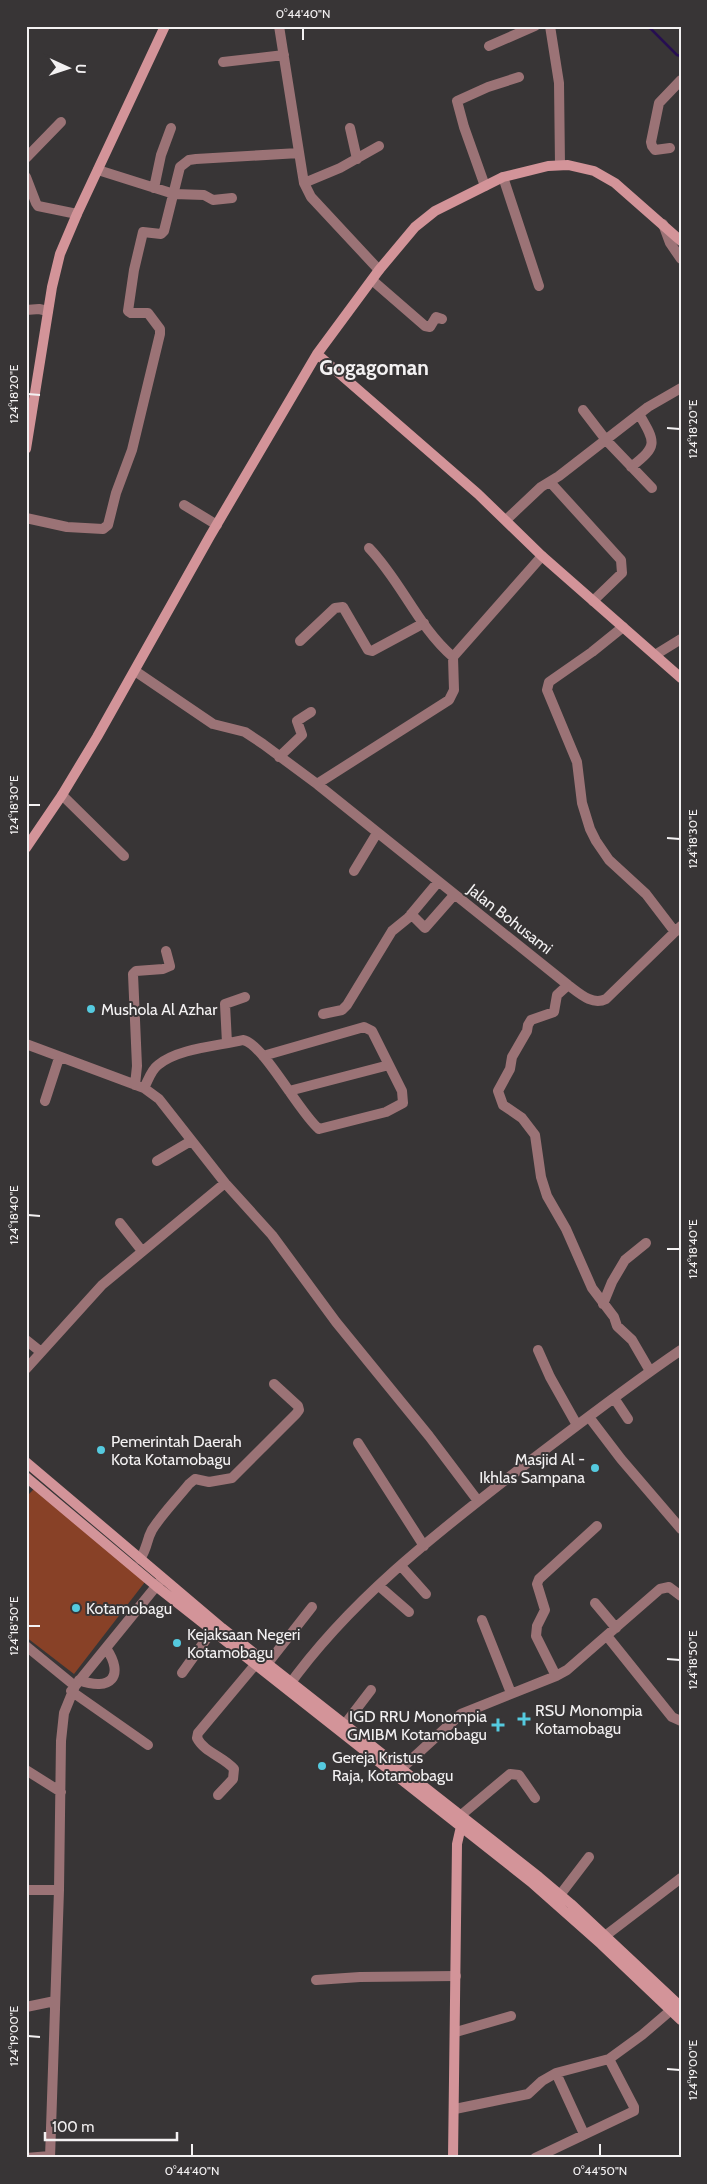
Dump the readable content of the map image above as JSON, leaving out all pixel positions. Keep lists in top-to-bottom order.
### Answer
{
  "streets": {
    "street": ["Jalan Bohusami"]
  },
  "districts": ["Gogagoman"],
  "places": {
    "other": [
      "Mushola Al Azhar",
      "Pemerintah Daerah Kota Kotamobagu",
      "Masjid Al - Ikhlas Sampana",
      "Kotamobagu",
      "Kejaksaan Negeri Kotamobagu",
      "Gereja Kristus Raja, Kotamobagu"
    ],
    "health": ["RSU Monompia Kotamobagu", "IGD RRU Monompia GMIBM Kotamobagu"]
  },
  "scale_bar": "100 m",
  "north": "right",
  "coordinates": [
    "0°44'40\"N",
    "124°18'20\"E",
    "124°18'30\"E",
    "124°18'40\"E",
    "124°18'50\"E",
    "124°19'00\"E",
    "0°44'50\"N"
  ]
}
